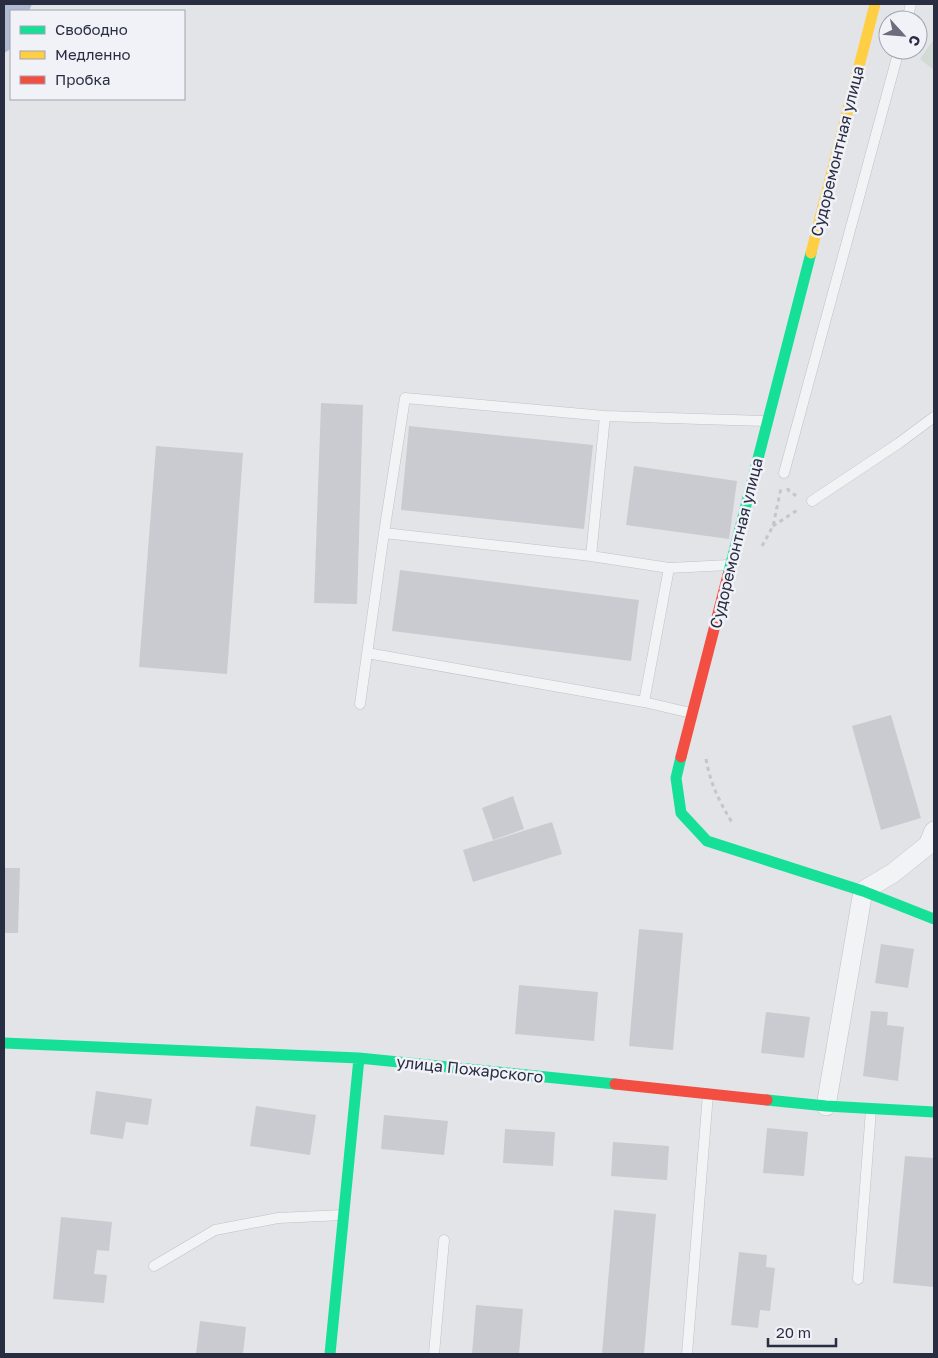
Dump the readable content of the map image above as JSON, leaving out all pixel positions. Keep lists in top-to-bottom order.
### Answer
{
  "streets": {
    "street": ["Судоремонтная улица", "улица Пожарского"]
  },
  "legend": ["Свободно", "Медленно", "Пробка"],
  "scale_bar": "20 m",
  "north": "bottom right"
}
